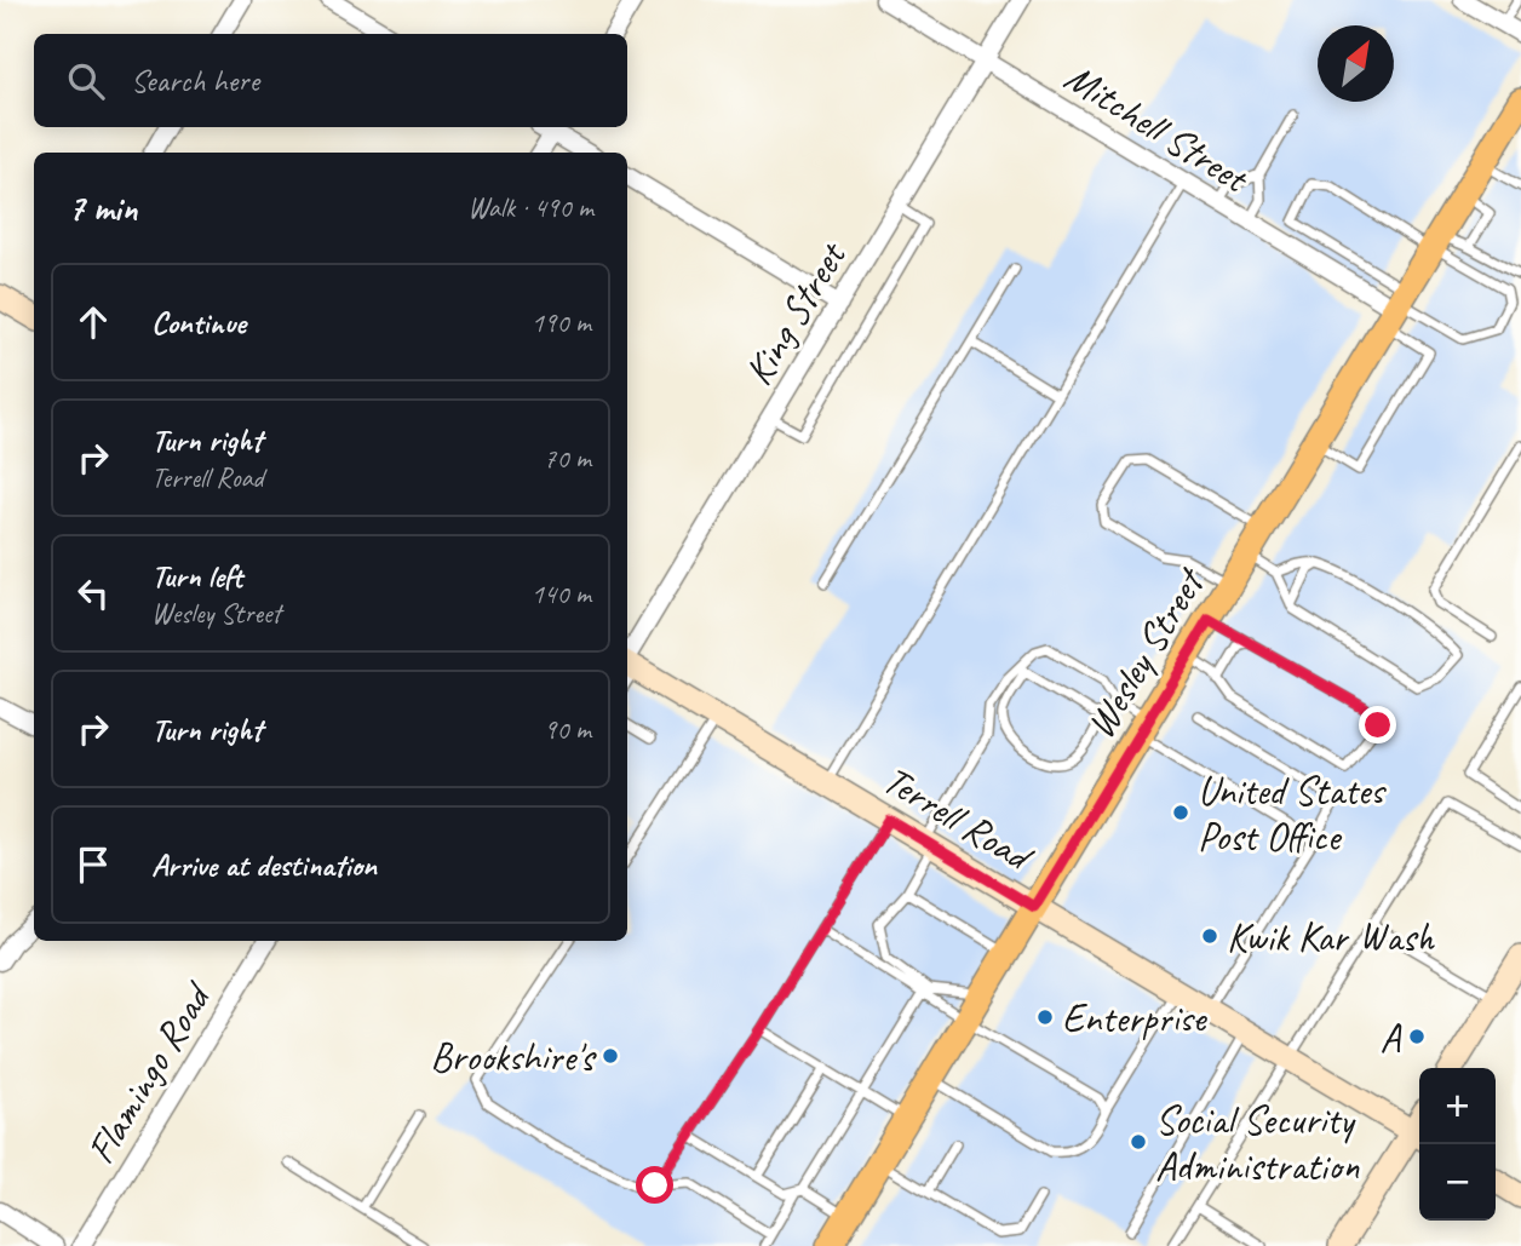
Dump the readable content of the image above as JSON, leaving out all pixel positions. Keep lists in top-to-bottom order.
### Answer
{
  "streets": {
    "main road": ["Wesley Street"],
    "street": [
      "Mitchell Street",
      "King Street",
      "Terrell Road",
      "Flamingo Road"
    ]
  },
  "crossings": [
    ["Mitchell Street", "King Street"],
    ["Mitchell Street", "Wesley Street"],
    ["Wesley Street", "Terrell Road"]
  ],
  "places": [
    "United States Post Office",
    "Kwik Kar Wash",
    "Enterprise",
    "A",
    "Brookshire's",
    "Social Security Administration"
  ],
  "north": "top right",
  "page": {
    "search": "Search here",
    "heading": ["7 min", "Walk · 490 m"],
    "list": [
      ["Continue", "190 m"],
      ["Turn right", "Terrell Road", "70 m"],
      ["Turn left", "Wesley Street", "140 m"],
      ["Turn right", "90 m"],
      "Arrive at destination"
    ],
    "map_buttons": ["+", "−"]
  }
}
